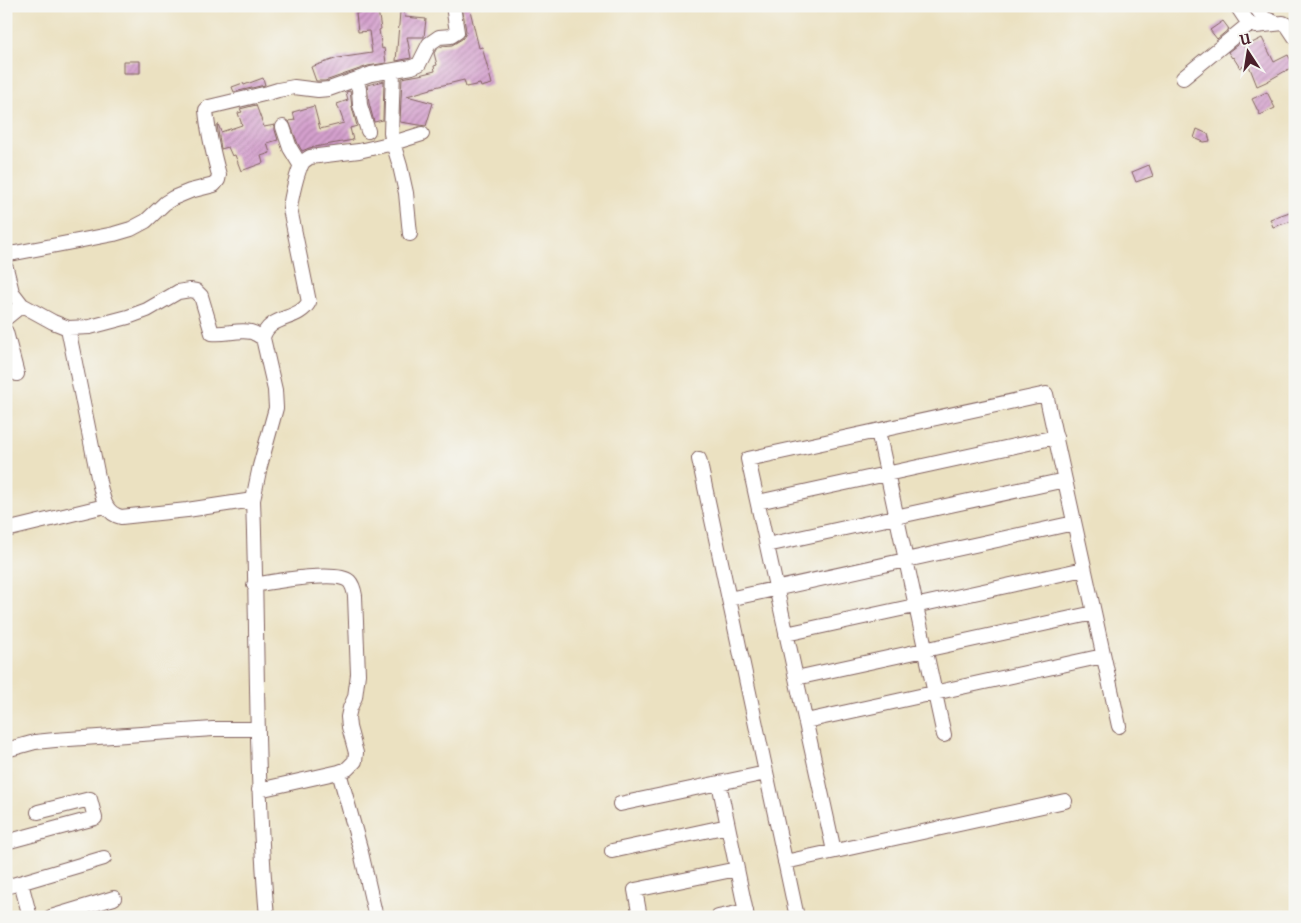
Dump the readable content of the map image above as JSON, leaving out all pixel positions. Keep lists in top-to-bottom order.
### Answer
{
  "north": "top"
}
